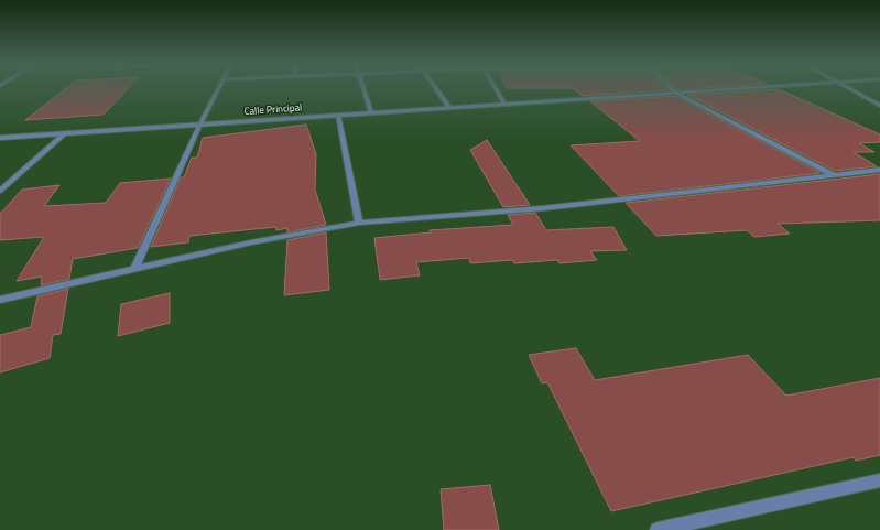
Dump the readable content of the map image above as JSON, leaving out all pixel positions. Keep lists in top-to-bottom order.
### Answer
{
  "streets": {
    "street": ["Calle Principal"]
  }
}
